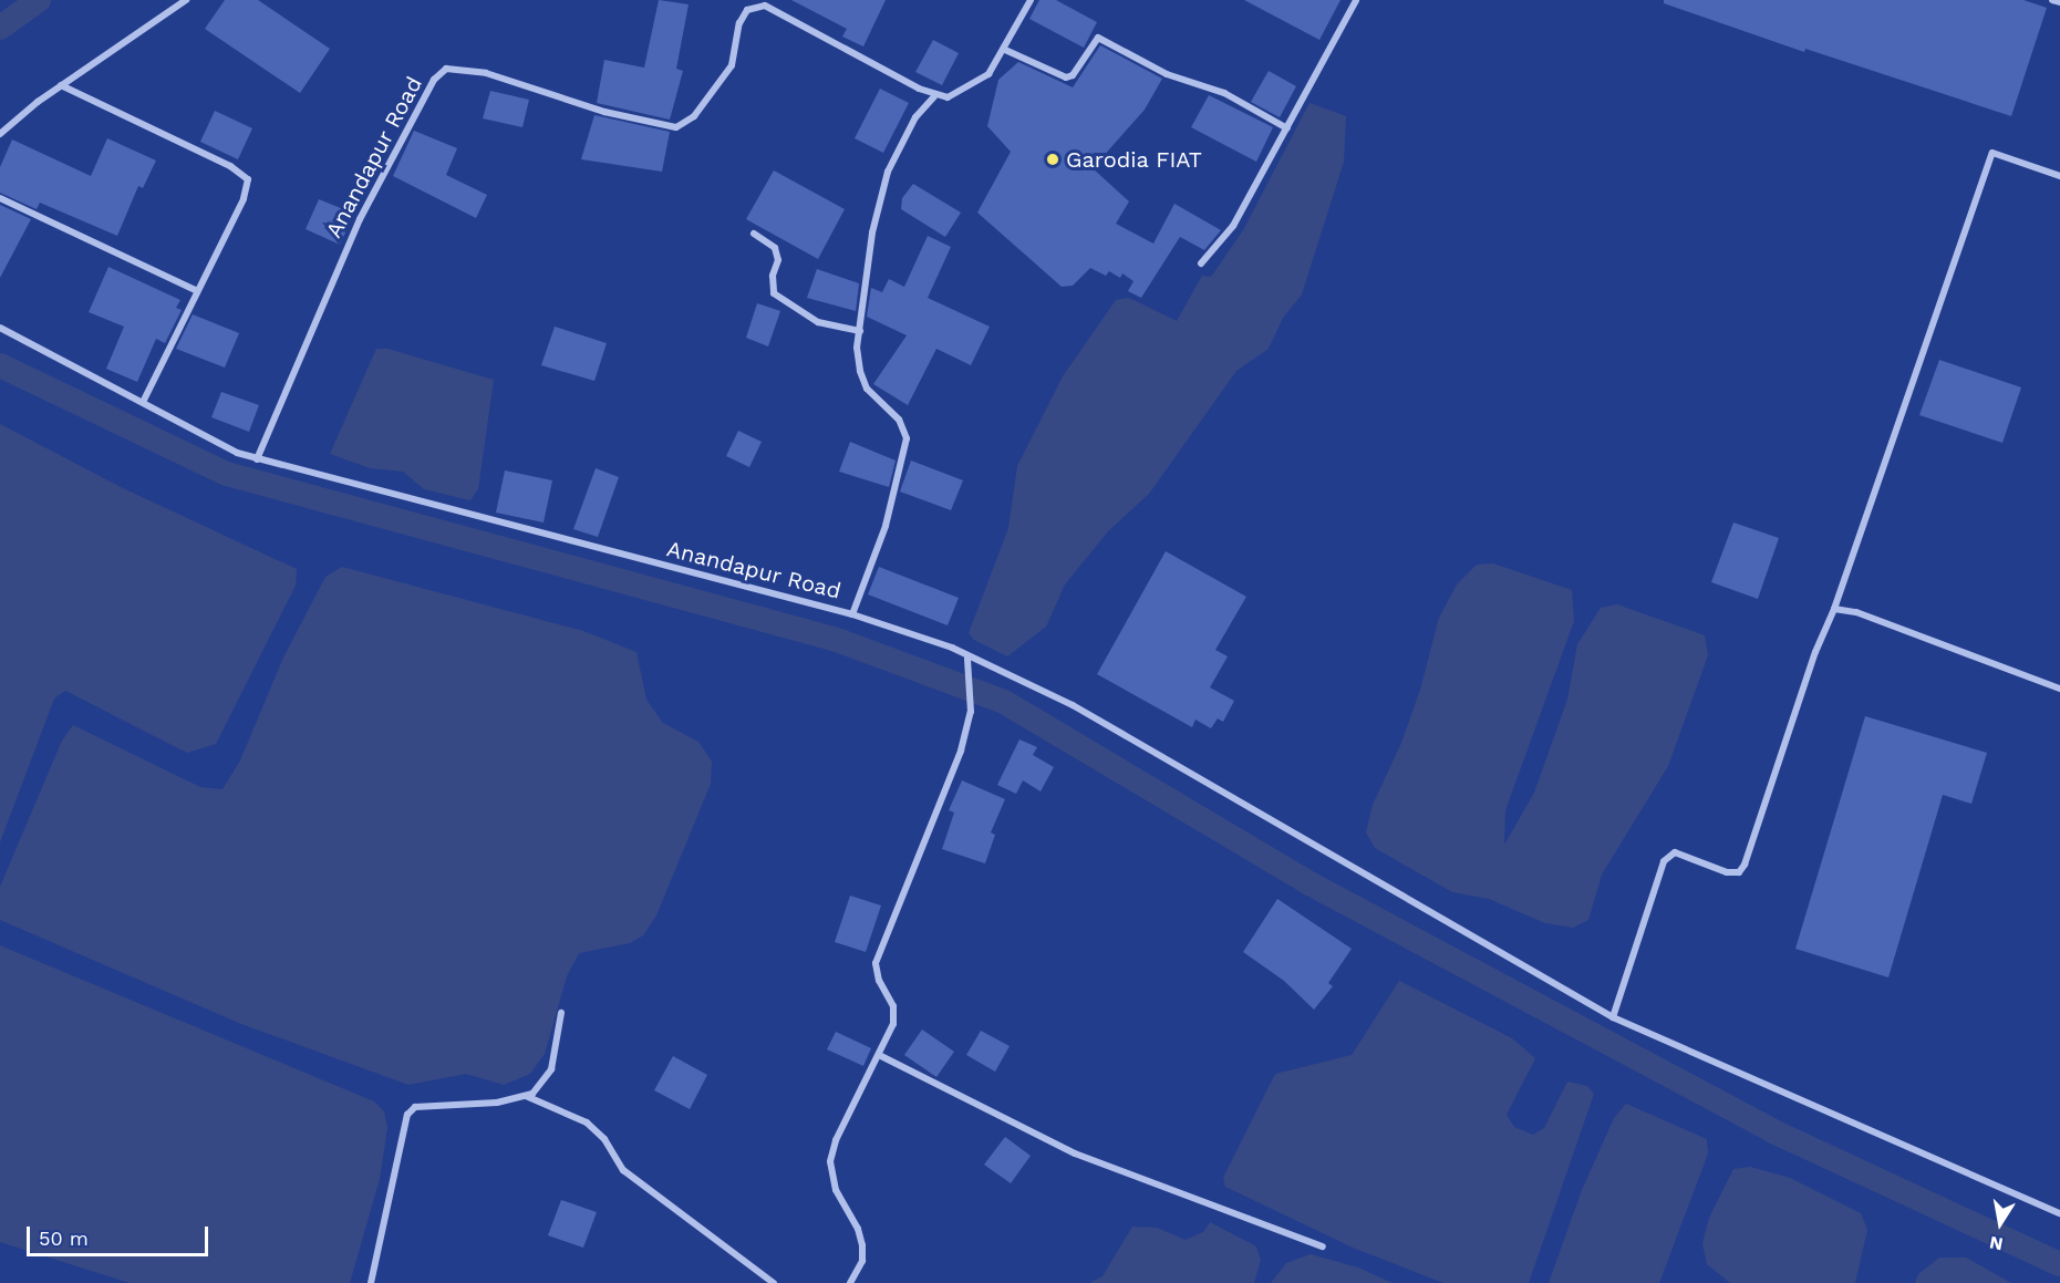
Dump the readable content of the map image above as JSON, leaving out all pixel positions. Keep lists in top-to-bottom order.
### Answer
{
  "streets": {
    "street": ["Anandapur Road"]
  },
  "places": ["Garodia FIAT"],
  "scale_bar": "50 m",
  "north": "bottom"
}
